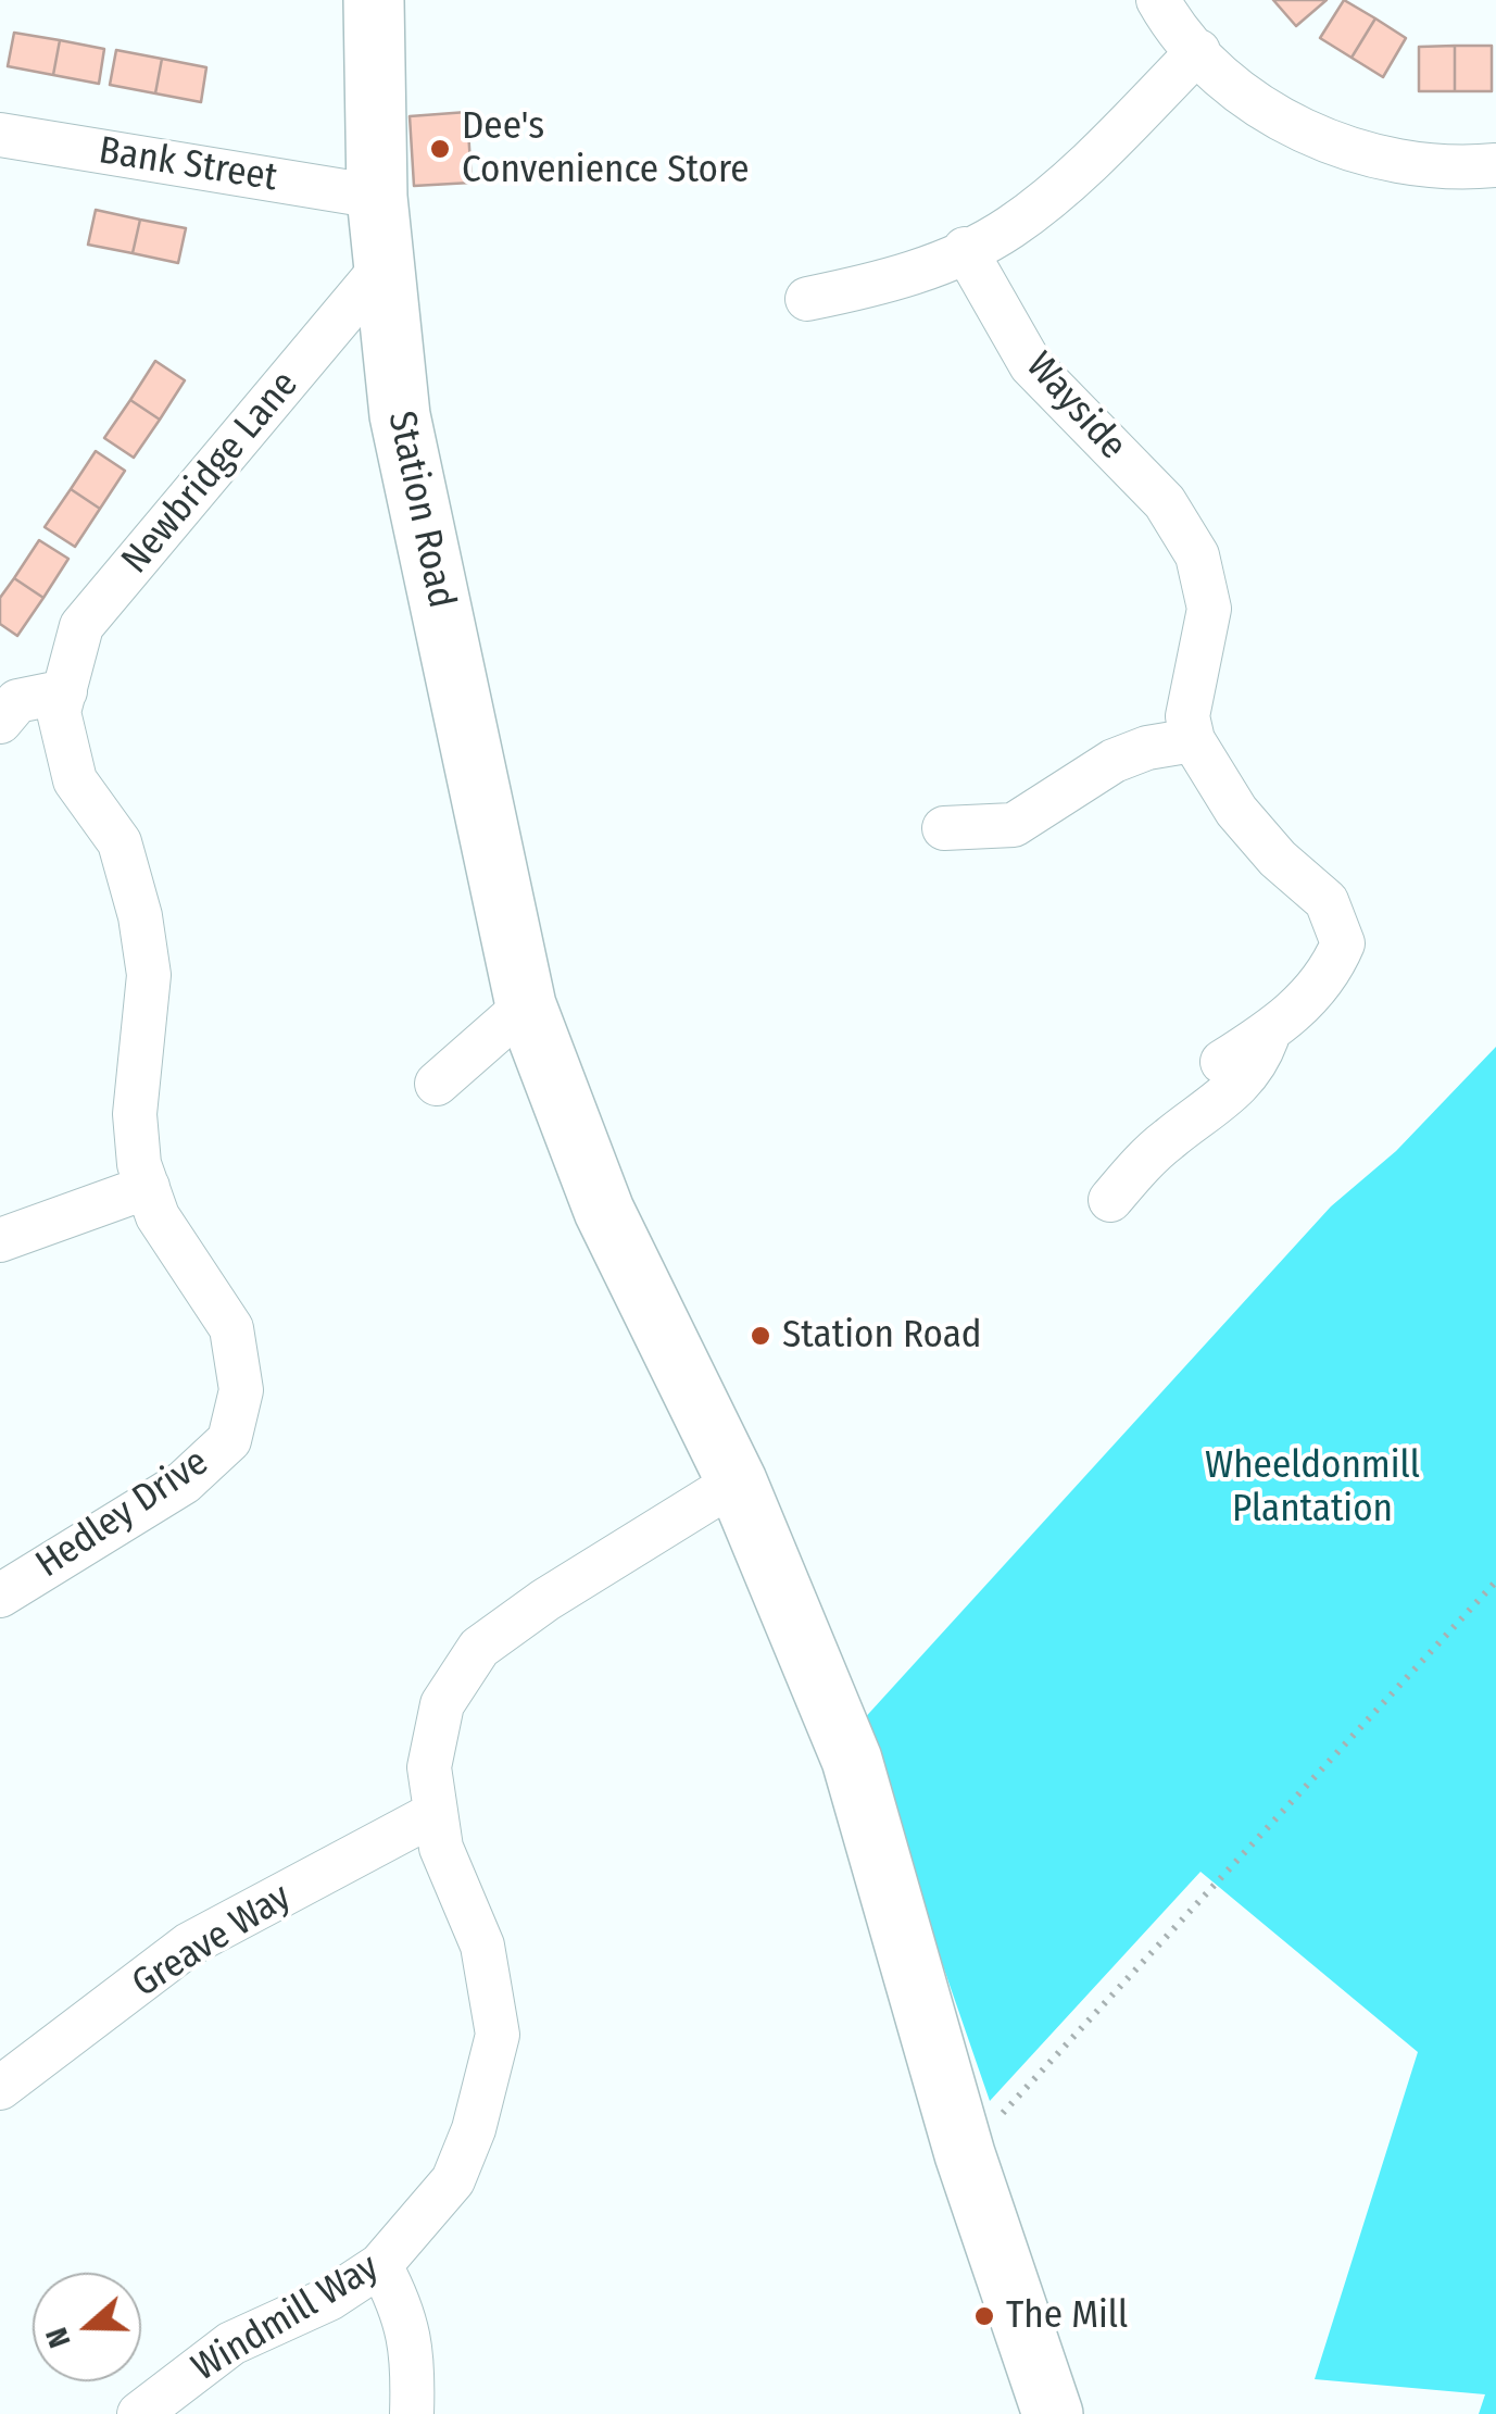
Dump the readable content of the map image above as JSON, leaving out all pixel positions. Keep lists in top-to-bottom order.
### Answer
{
  "streets": {
    "main road": ["Station Road"],
    "street": [
      "Bank Street",
      "Wayside",
      "Newbridge Lane",
      "Hedley Drive",
      "Greave Way",
      "Windmill Way"
    ]
  },
  "crossings": [
    ["Bank Street", "Station Road"],
    ["Newbridge Lane", "Station Road"],
    ["Newbridge Lane", "Hedley Drive"],
    ["Station Road", "Windmill Way"],
    ["Greave Way", "Windmill Way"]
  ],
  "parks": ["Wheeldonmill Plantation"],
  "places": ["Dee's Convenience Store", "Station Road", "The Mill"],
  "north": "left"
}
